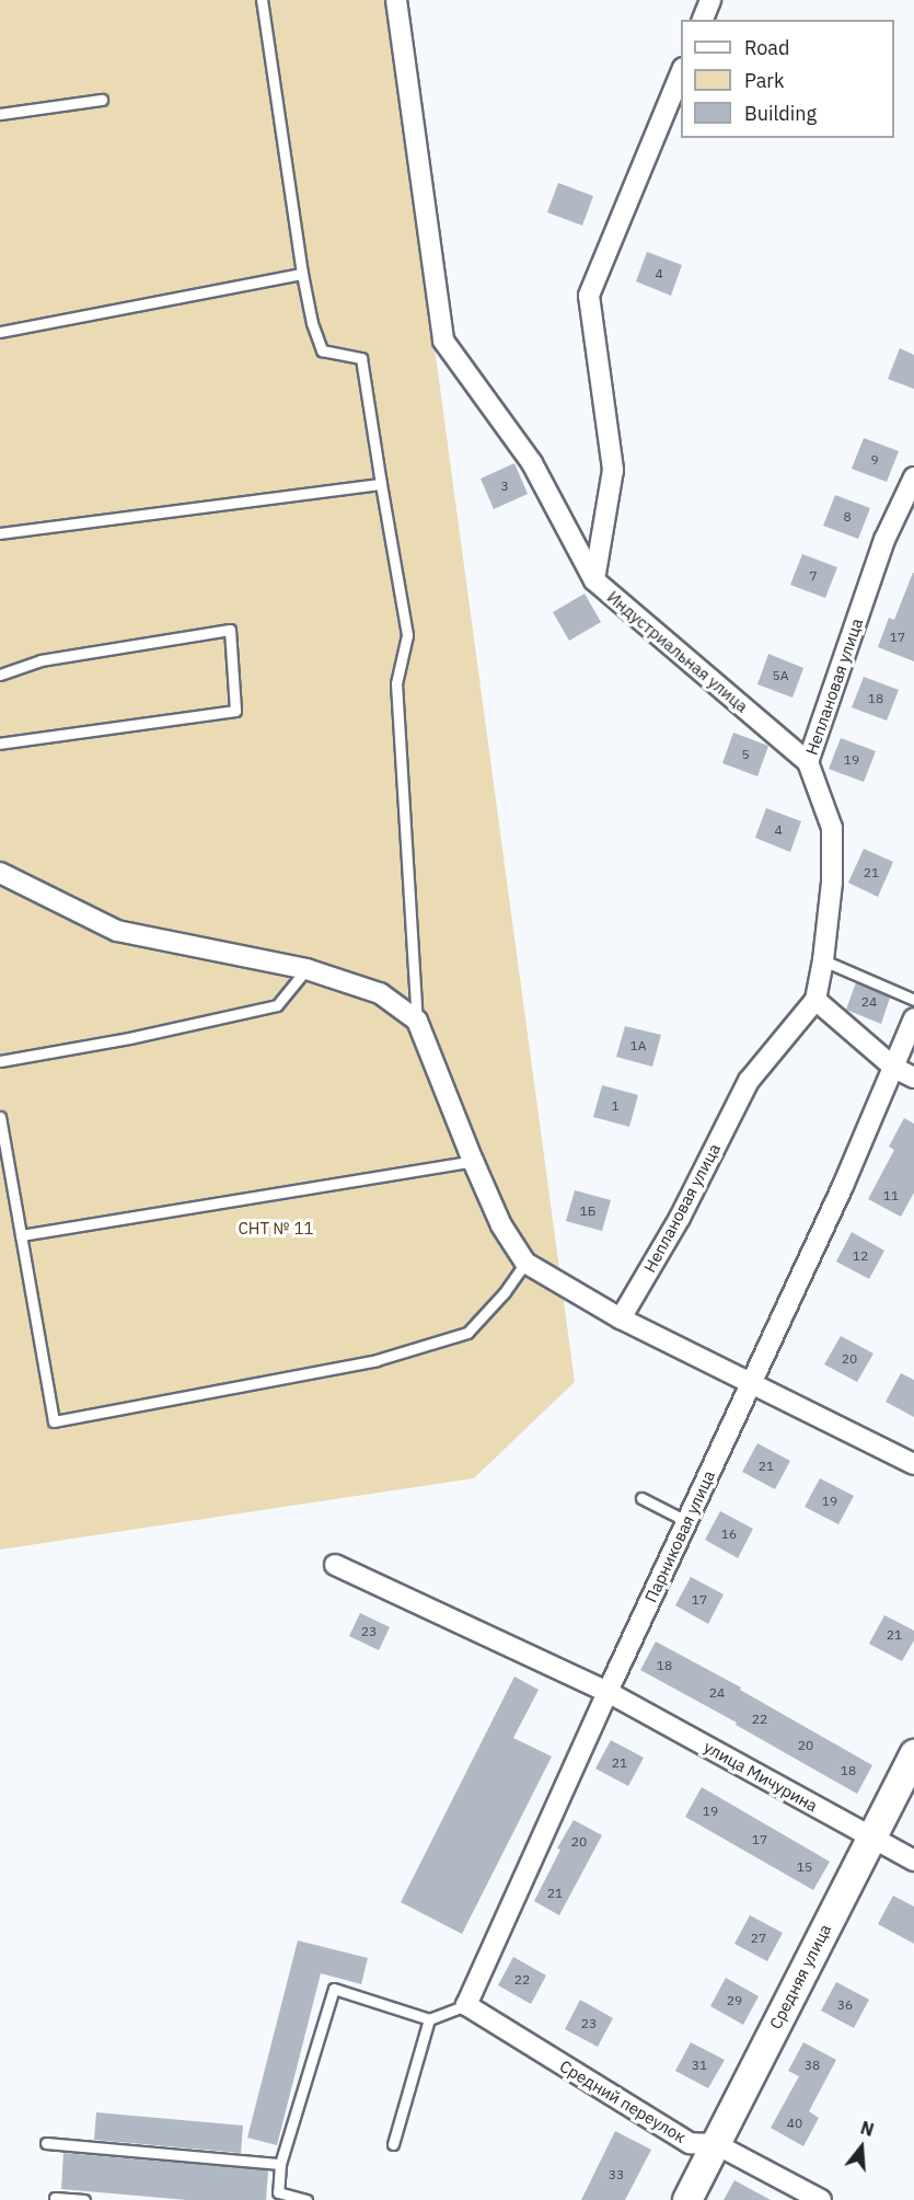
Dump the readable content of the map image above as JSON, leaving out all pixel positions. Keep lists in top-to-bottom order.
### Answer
{
  "streets": {
    "main road": ["Средняя улица"],
    "street": [
      "Индустриальная улица",
      "Неплановая улица",
      "Парниковая улица",
      "улица Мичурина",
      "Средний переулок"
    ]
  },
  "crossings": [
    ["Индустриальная улица", "Неплановая улица"],
    ["Парниковая улица", "улица Мичурина"],
    ["Парниковая улица", "Средний переулок"],
    ["улица Мичурина", "Средняя улица"],
    ["Средняя улица", "Средний переулок"]
  ],
  "parks": ["СНТ № 11"],
  "house_numbers": [
    "4",
    "9",
    "3",
    "8",
    "7",
    "17",
    "5А",
    "18",
    "5",
    "19",
    "4",
    "21",
    "24",
    "1А",
    "1",
    "11",
    "1Б",
    "12",
    "20",
    "21",
    "19",
    "16",
    "17",
    "23",
    "21",
    "18",
    "24",
    "22",
    "20",
    "21",
    "18",
    "19",
    "17",
    "20",
    "15",
    "21",
    "27",
    "22",
    "29",
    "36",
    "23",
    "31",
    "38",
    "40",
    "33"
  ],
  "legend": ["Road", "Park", "Building"],
  "north": "top"
}
